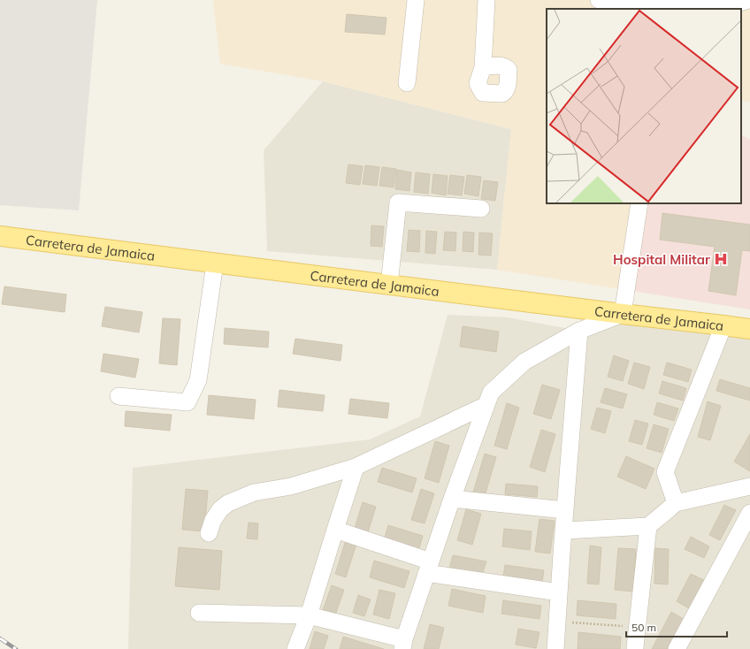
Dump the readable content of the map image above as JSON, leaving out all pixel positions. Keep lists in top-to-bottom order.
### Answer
{
  "streets": {
    "main road": ["Carretera de Jamaica"]
  },
  "places": {
    "hospital": ["Hospital Militar"]
  },
  "scale_bar": "50 m"
}
